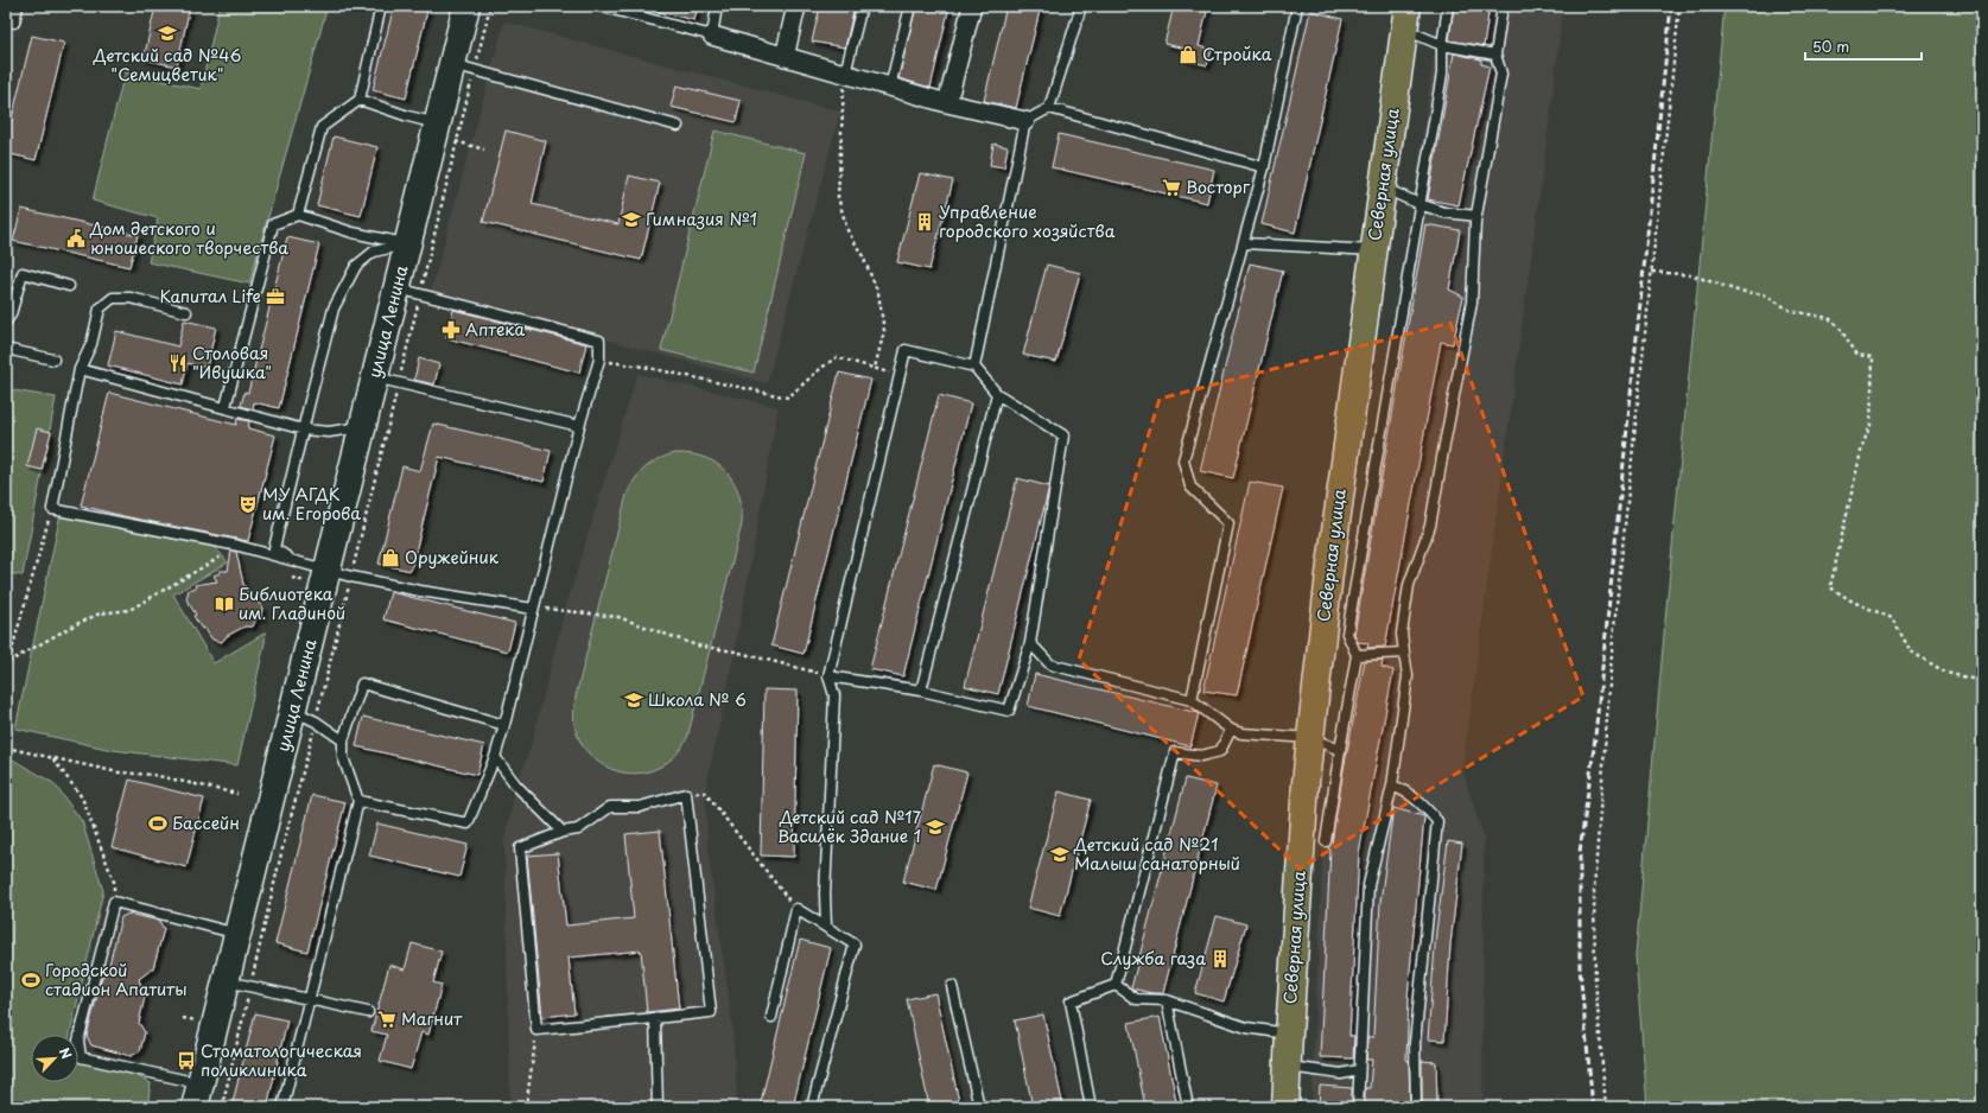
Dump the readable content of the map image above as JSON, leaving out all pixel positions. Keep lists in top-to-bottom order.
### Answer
{
  "streets": {
    "main road": ["Северная улица"],
    "street": ["улица Ленина"]
  },
  "places": {
    "school or university": [
      "Детский сад №46 \"Семицветик\"",
      "Гимназия №1",
      "Школа № 6",
      "Детский сад №17 Василёк Здание 1",
      "Детский сад №21 Малыш санаторный"
    ],
    "shop": ["Стройка", "Оружейник"],
    "supermarket": ["Восторг", "Магнит"],
    "building": ["Управление городского хозяйства", "Служба газа"],
    "public building": ["Дом детского и юношеского творчества"],
    "office": ["Капитал Life"],
    "pharmacy": ["Аптека"],
    "restaurant": ["Столовая \"Ивушка\""],
    "theatre": ["МУ АГДК им. Егорова"],
    "library": ["Библиотека им. Гладиной"],
    "sports": ["Бассейн", "Городской стадион Апатиты"],
    "bus stop": ["Стоматологическая поликлиника"]
  },
  "scale_bar": "50 m",
  "north": "top right"
}
